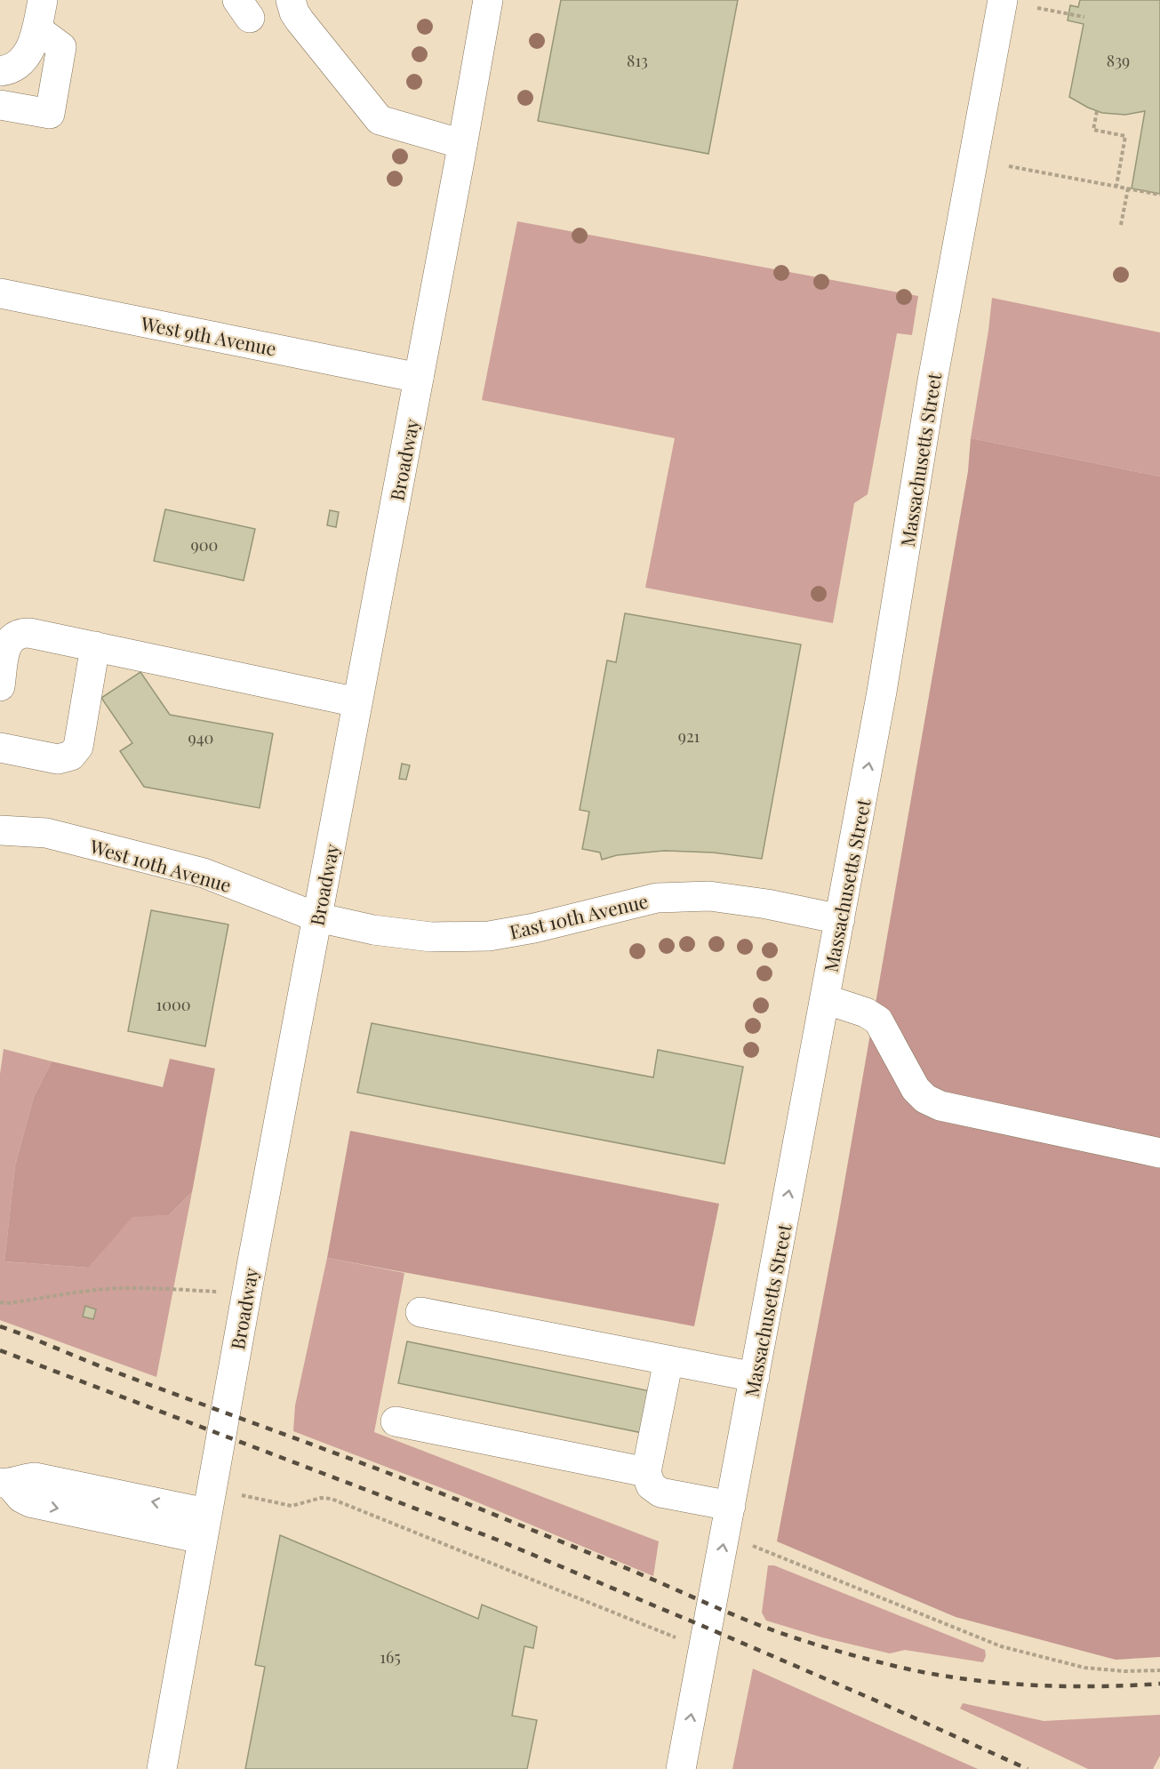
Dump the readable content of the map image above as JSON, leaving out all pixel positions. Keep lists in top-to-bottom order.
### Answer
{
  "streets": {
    "street": [
      "West 9th Avenue",
      "Broadway",
      "Massachusetts Street",
      "West 10th Avenue",
      "East 10th Avenue"
    ]
  },
  "crossings": [
    ["West 9th Avenue", "Broadway"],
    ["Broadway", "West 10th Avenue"],
    ["Broadway", "East 10th Avenue"],
    ["Massachusetts Street", "East 10th Avenue"],
    ["West 10th Avenue", "East 10th Avenue"]
  ],
  "one_way": ["Massachusetts Street"],
  "house_numbers": [
    "813",
    "839",
    "900",
    "921",
    "940",
    "1000",
    "165"
  ]
}
